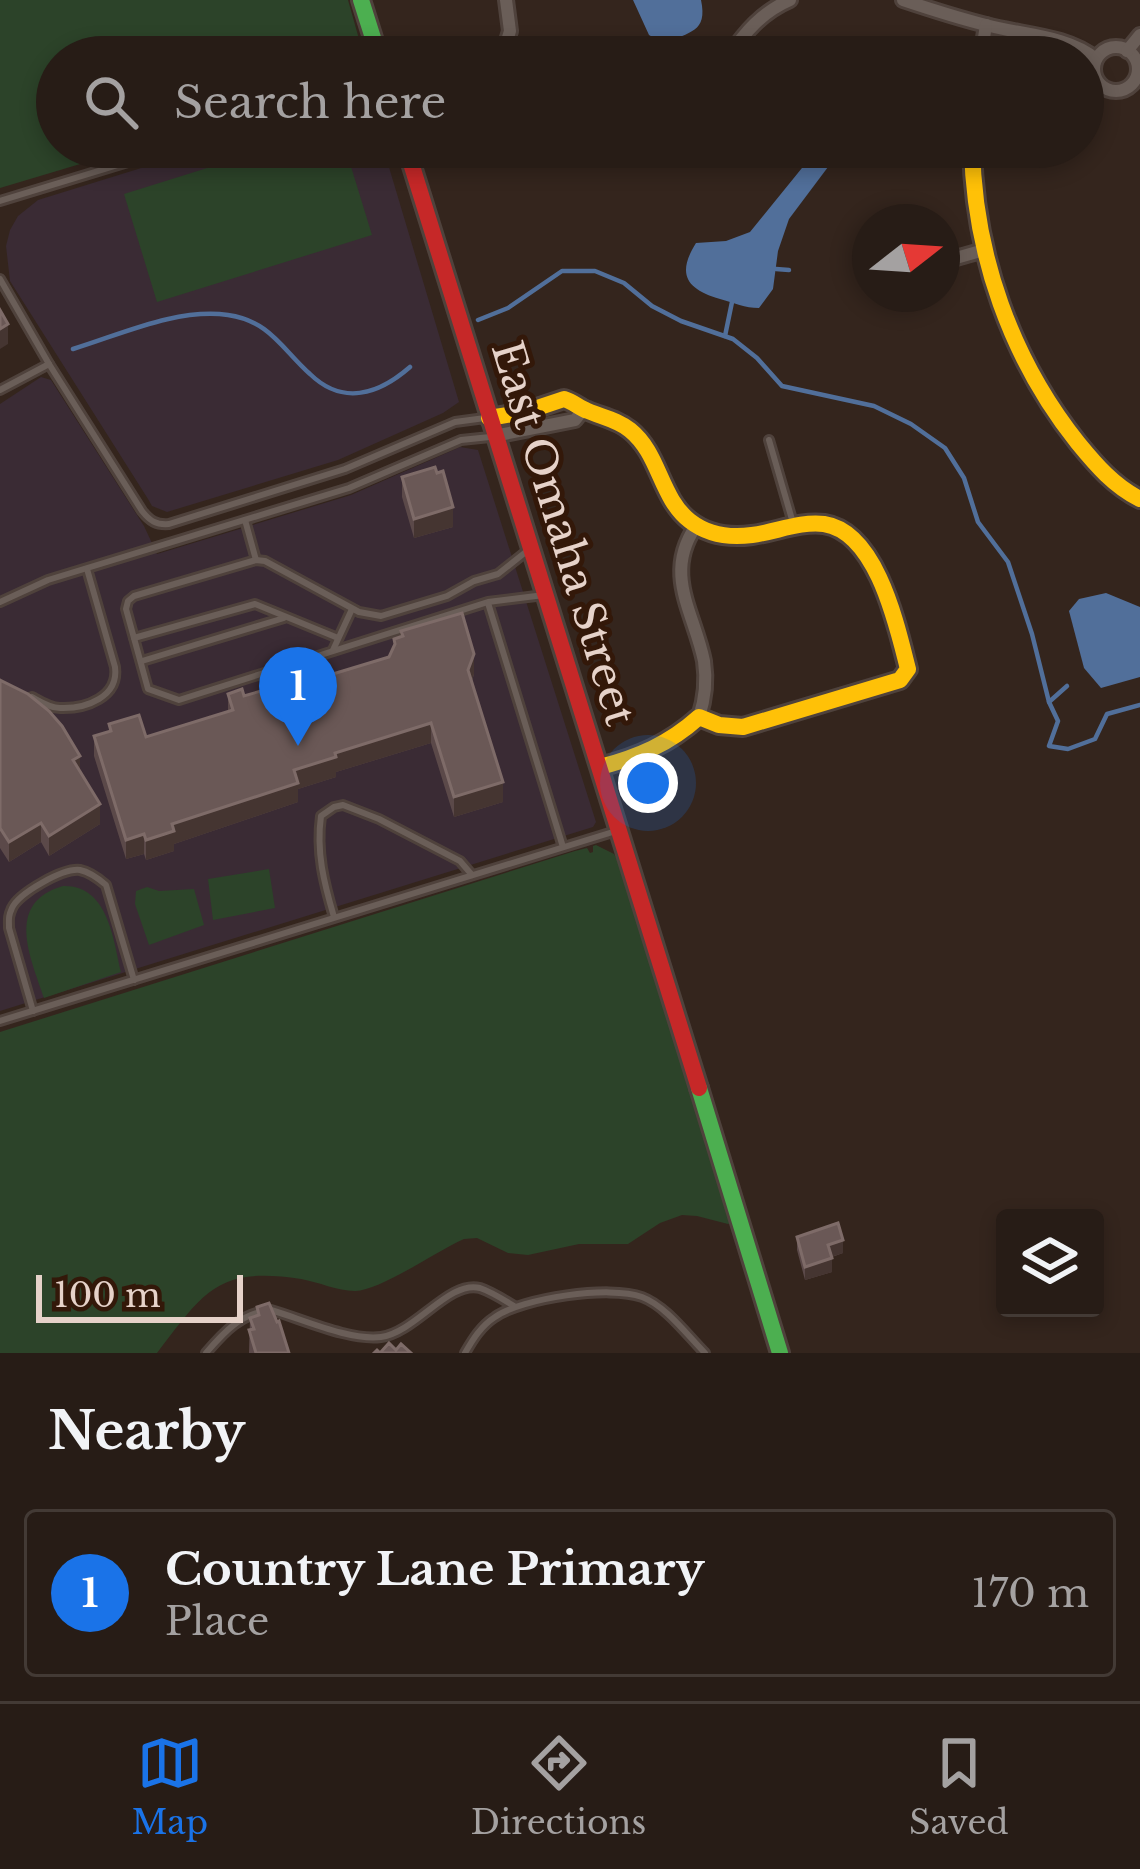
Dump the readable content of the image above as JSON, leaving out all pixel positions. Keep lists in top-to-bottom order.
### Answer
{
  "streets": {
    "street": ["East Omaha Street"]
  },
  "scale_bar": "100 m",
  "north": "right",
  "page": {
    "search": "Search here",
    "pins": "1",
    "scale": "100 m",
    "heading": "Nearby",
    "list": [
      {
        "mark": "1",
        "name": "Country Lane Primary",
        "note": "Place",
        "value": "170 m"
      }
    ],
    "nav": ["Map", "Directions", "Saved"]
  }
}
